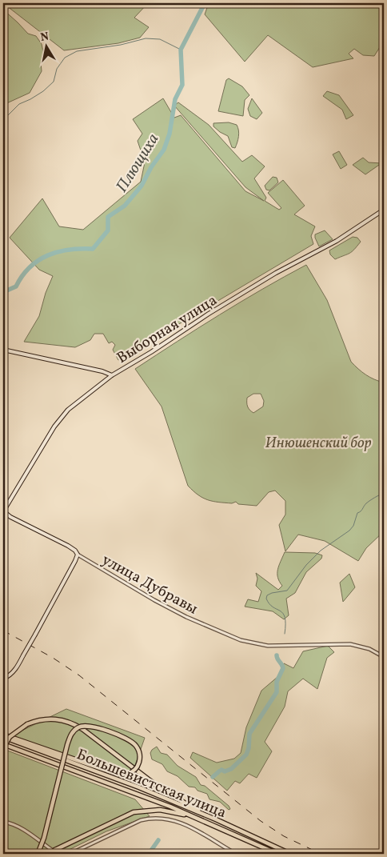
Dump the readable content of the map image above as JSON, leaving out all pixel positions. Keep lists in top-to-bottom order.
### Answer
{
  "streets": {
    "main road": ["Выборная улица", "улица Дубравы", "Большевистская улица"]
  },
  "crossings": [
    ["Выборная улица", "улица Дубравы"]
  ],
  "water": ["Плющиха"],
  "parks": ["Инюшенский бор"],
  "north": "top"
}
